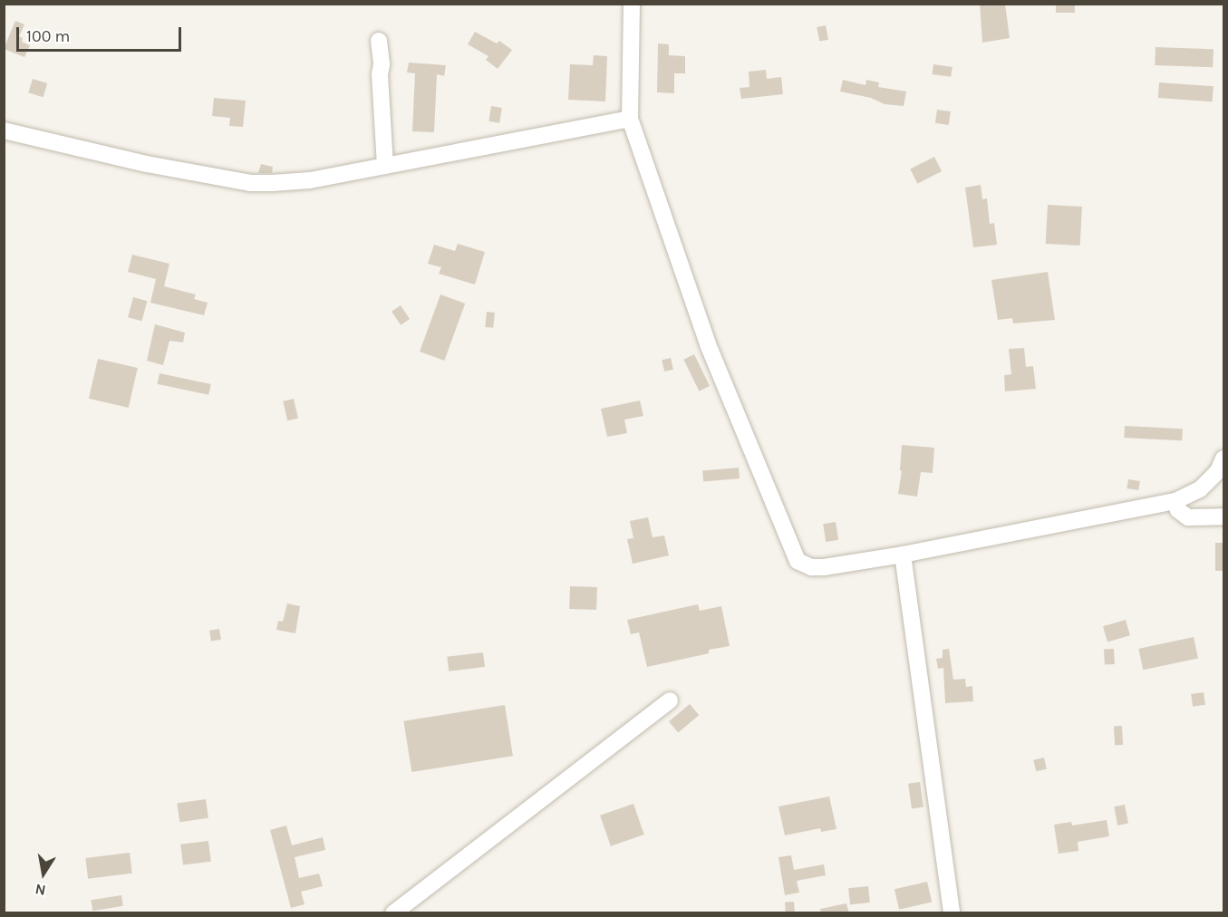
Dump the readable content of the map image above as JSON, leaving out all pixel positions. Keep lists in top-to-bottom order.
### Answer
{
  "scale_bar": "100 m",
  "north": "bottom"
}
